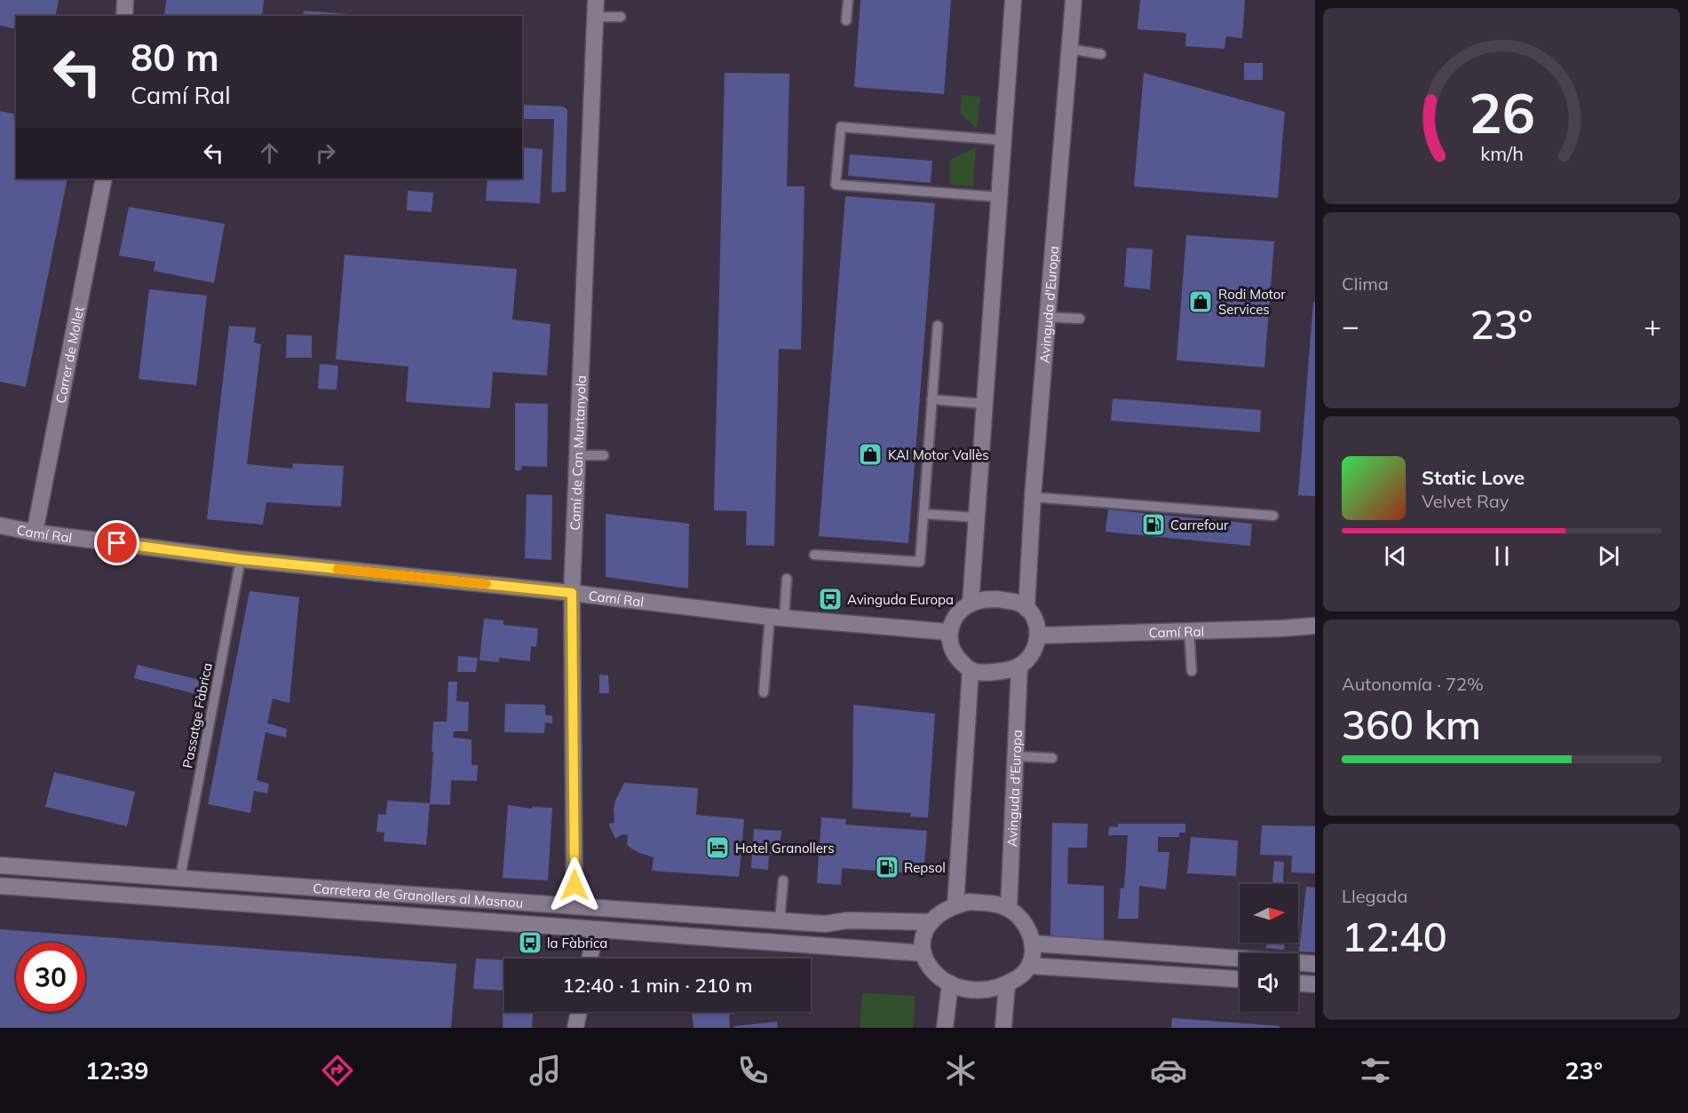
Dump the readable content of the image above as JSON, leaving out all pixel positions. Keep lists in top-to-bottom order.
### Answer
{
  "streets": {
    "street": [
      "Avinguda d'Europa",
      "Carrer de Mollet",
      "Camí de Can Muntanyola",
      "Camí Ral",
      "Carretera de Granollers al Masnou"
    ],
    "lane": ["Passatge Fàbrica"]
  },
  "crossings": [
    ["Avinguda d'Europa", "Camí Ral"],
    ["Avinguda d'Europa", "Carretera de Granollers al Masnou"],
    ["Carrer de Mollet", "Camí Ral"],
    ["Camí de Can Muntanyola", "Camí Ral"],
    ["Camí de Can Muntanyola", "Carretera de Granollers al Masnou"],
    ["Camí Ral", "Passatge Fàbrica"],
    ["Passatge Fàbrica", "Carretera de Granollers al Masnou"]
  ],
  "places": {
    "shop": ["Rodi Motor Services", "KAI Motor Vallès"],
    "fuel station": ["Carrefour", "Repsol"],
    "bus stop": ["Avinguda Europa", "la Fàbrica"],
    "hotel": ["Hotel Granollers"]
  },
  "north": "right",
  "page": {
    "turn": ["80 m", "Camí Ral"],
    "tile": [
      "Clima",
      ["Autonomía · 72%", "360 km"],
      ["Llegada", "12:40"]
    ],
    "heat": ["−", "23°", "+"],
    "song": ["Static Love", "Velvet Ray"],
    "limit": "30",
    "trip": "12:40 · 1 min · 210 m",
    "tabs": ["12:39", "23°"],
    "gauge": ["26", "km/h"]
  }
}
